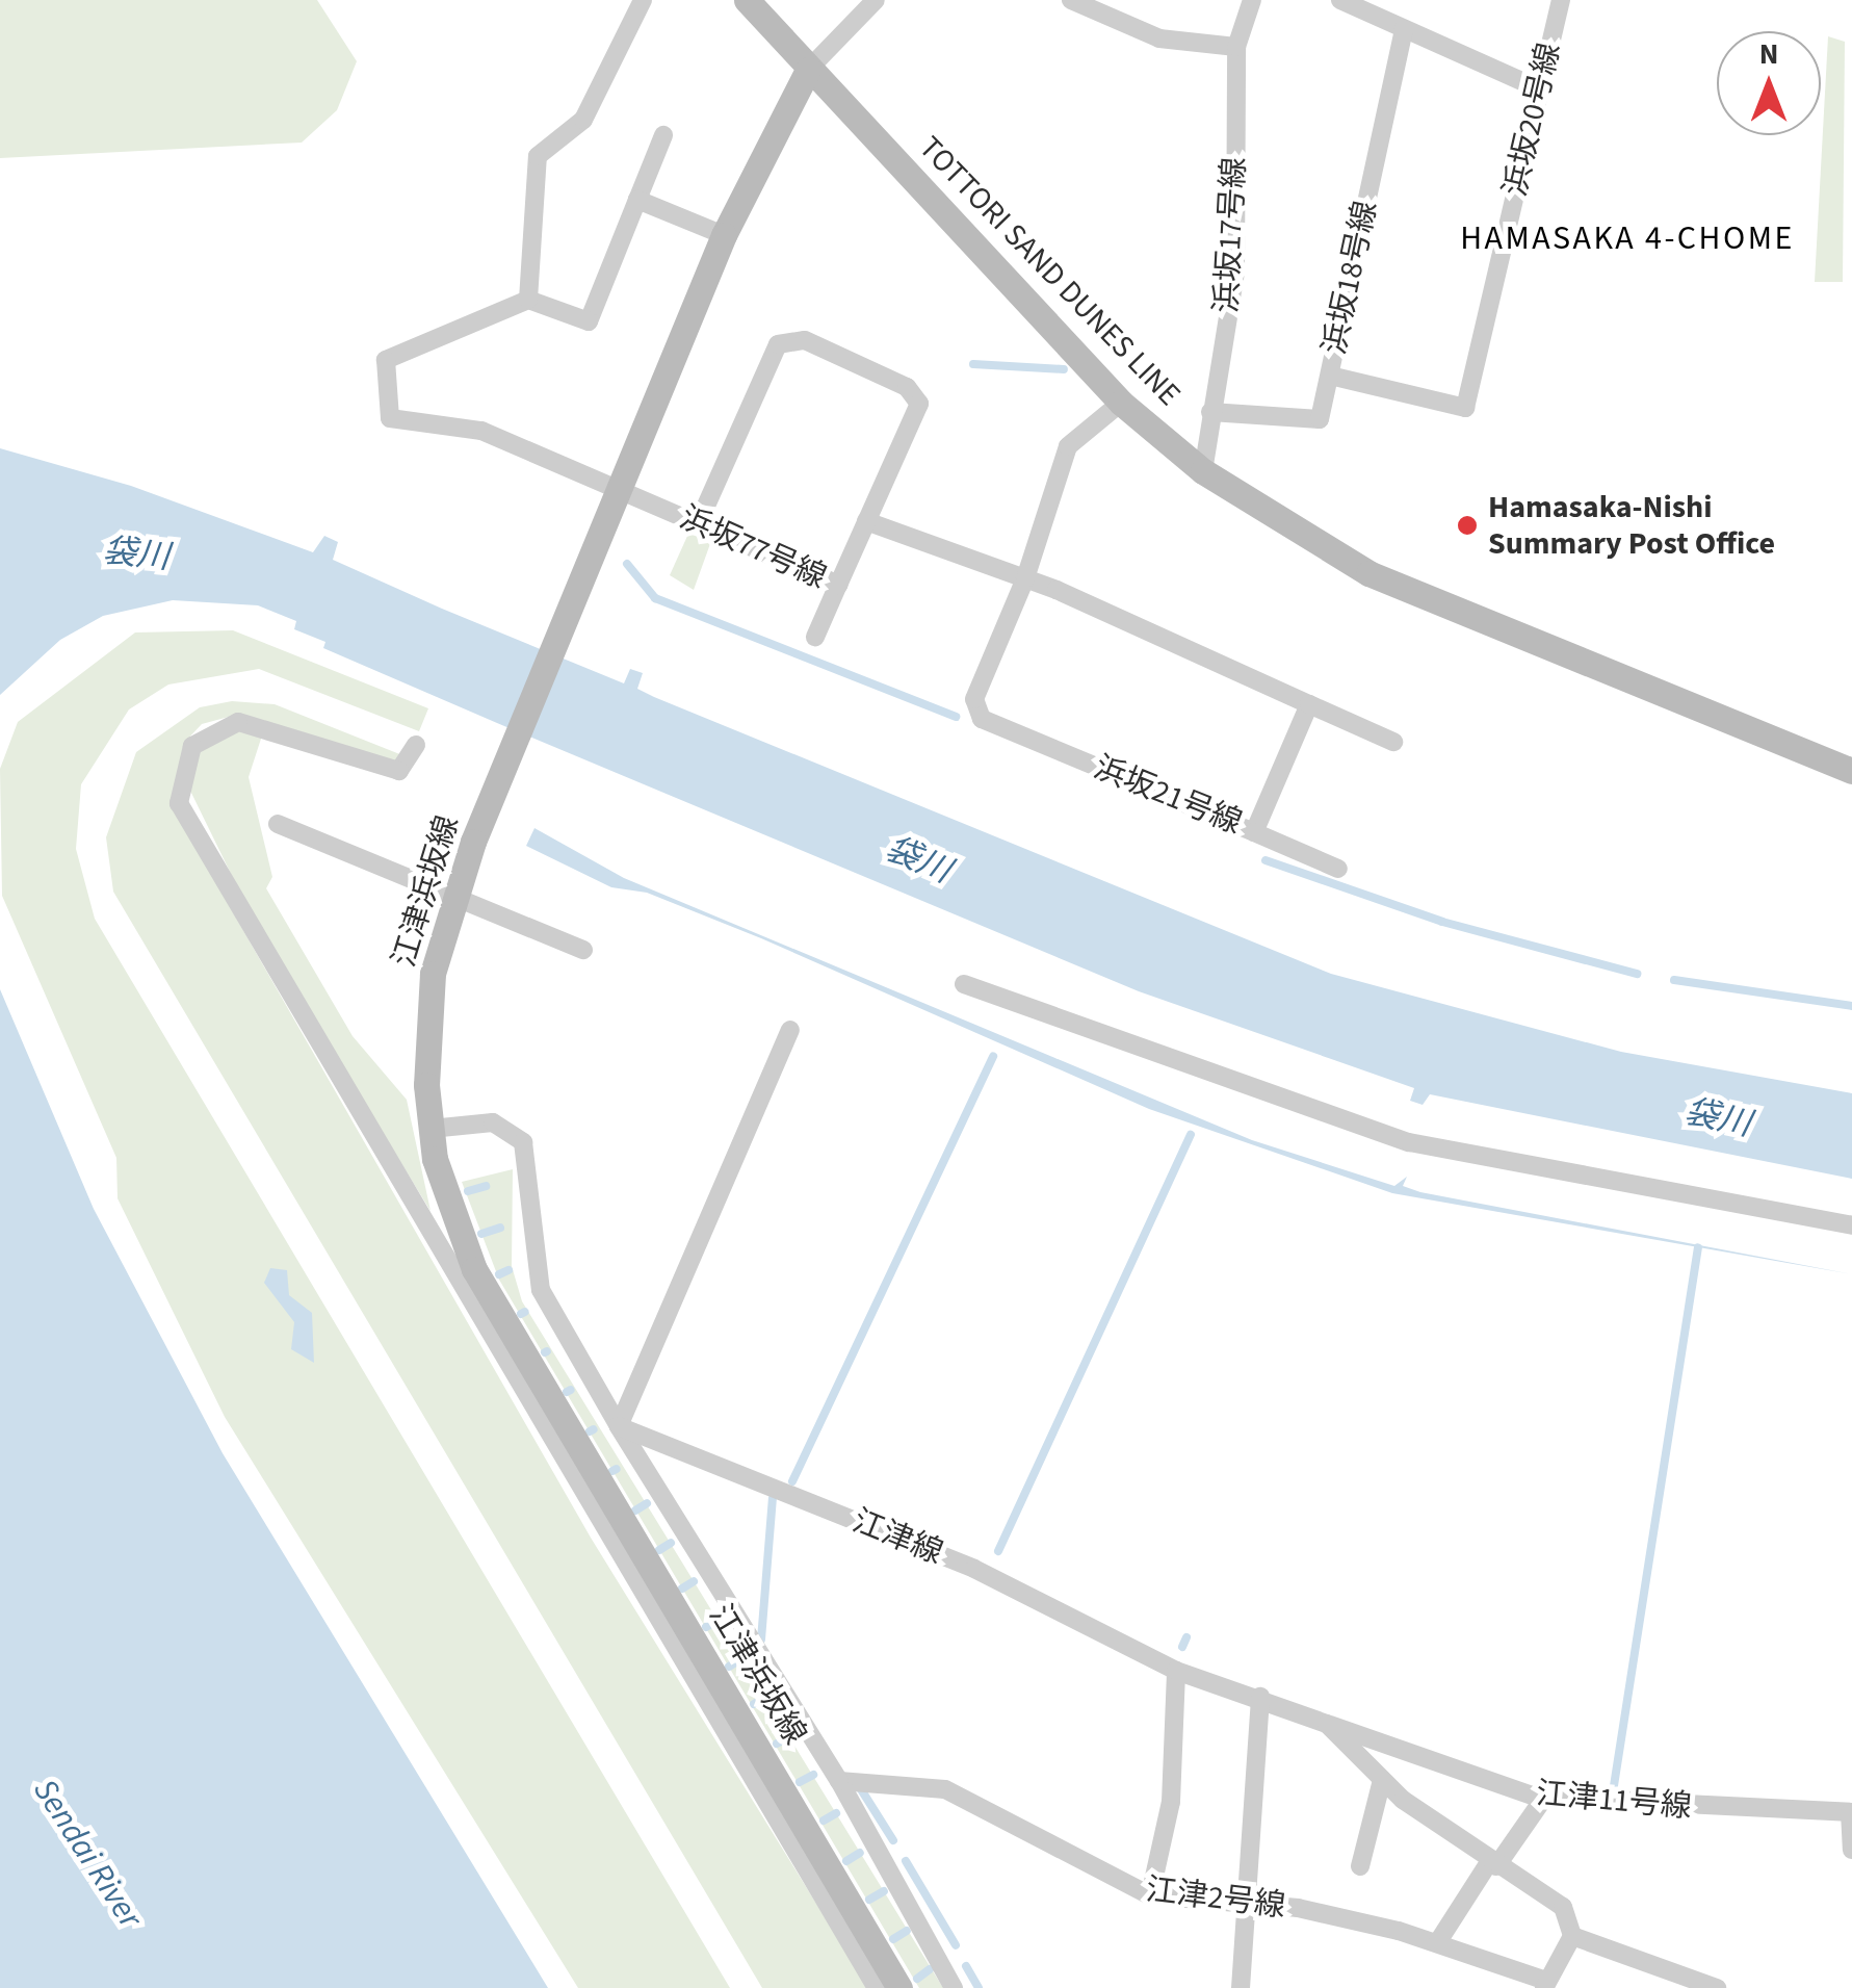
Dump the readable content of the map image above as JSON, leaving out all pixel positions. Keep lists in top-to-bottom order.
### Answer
{
  "streets": {
    "street": [
      "浜坂20号線",
      "浜坂17号線",
      "TOTTORI SAND DUNES LINE",
      "浜坂18号線",
      "浜坂77号線",
      "浜坂21号線",
      "江津浜坂線",
      "江津線",
      "江津11号線",
      "江津2号線"
    ]
  },
  "crossings": [
    ["浜坂20号線", "浜坂18号線"],
    ["浜坂17号線", "TOTTORI SAND DUNES LINE"],
    ["浜坂17号線", "浜坂18号線"],
    ["TOTTORI SAND DUNES LINE", "浜坂21号線"],
    ["TOTTORI SAND DUNES LINE", "江津浜坂線"],
    ["浜坂77号線", "江津浜坂線"],
    ["江津線", "江津11号線"]
  ],
  "districts": ["HAMASAKA 4-CHOME"],
  "water": ["袋川", "Sendai River"],
  "places": ["Hamasaka-Nishi Summary Post Office"],
  "north": "top"
}
